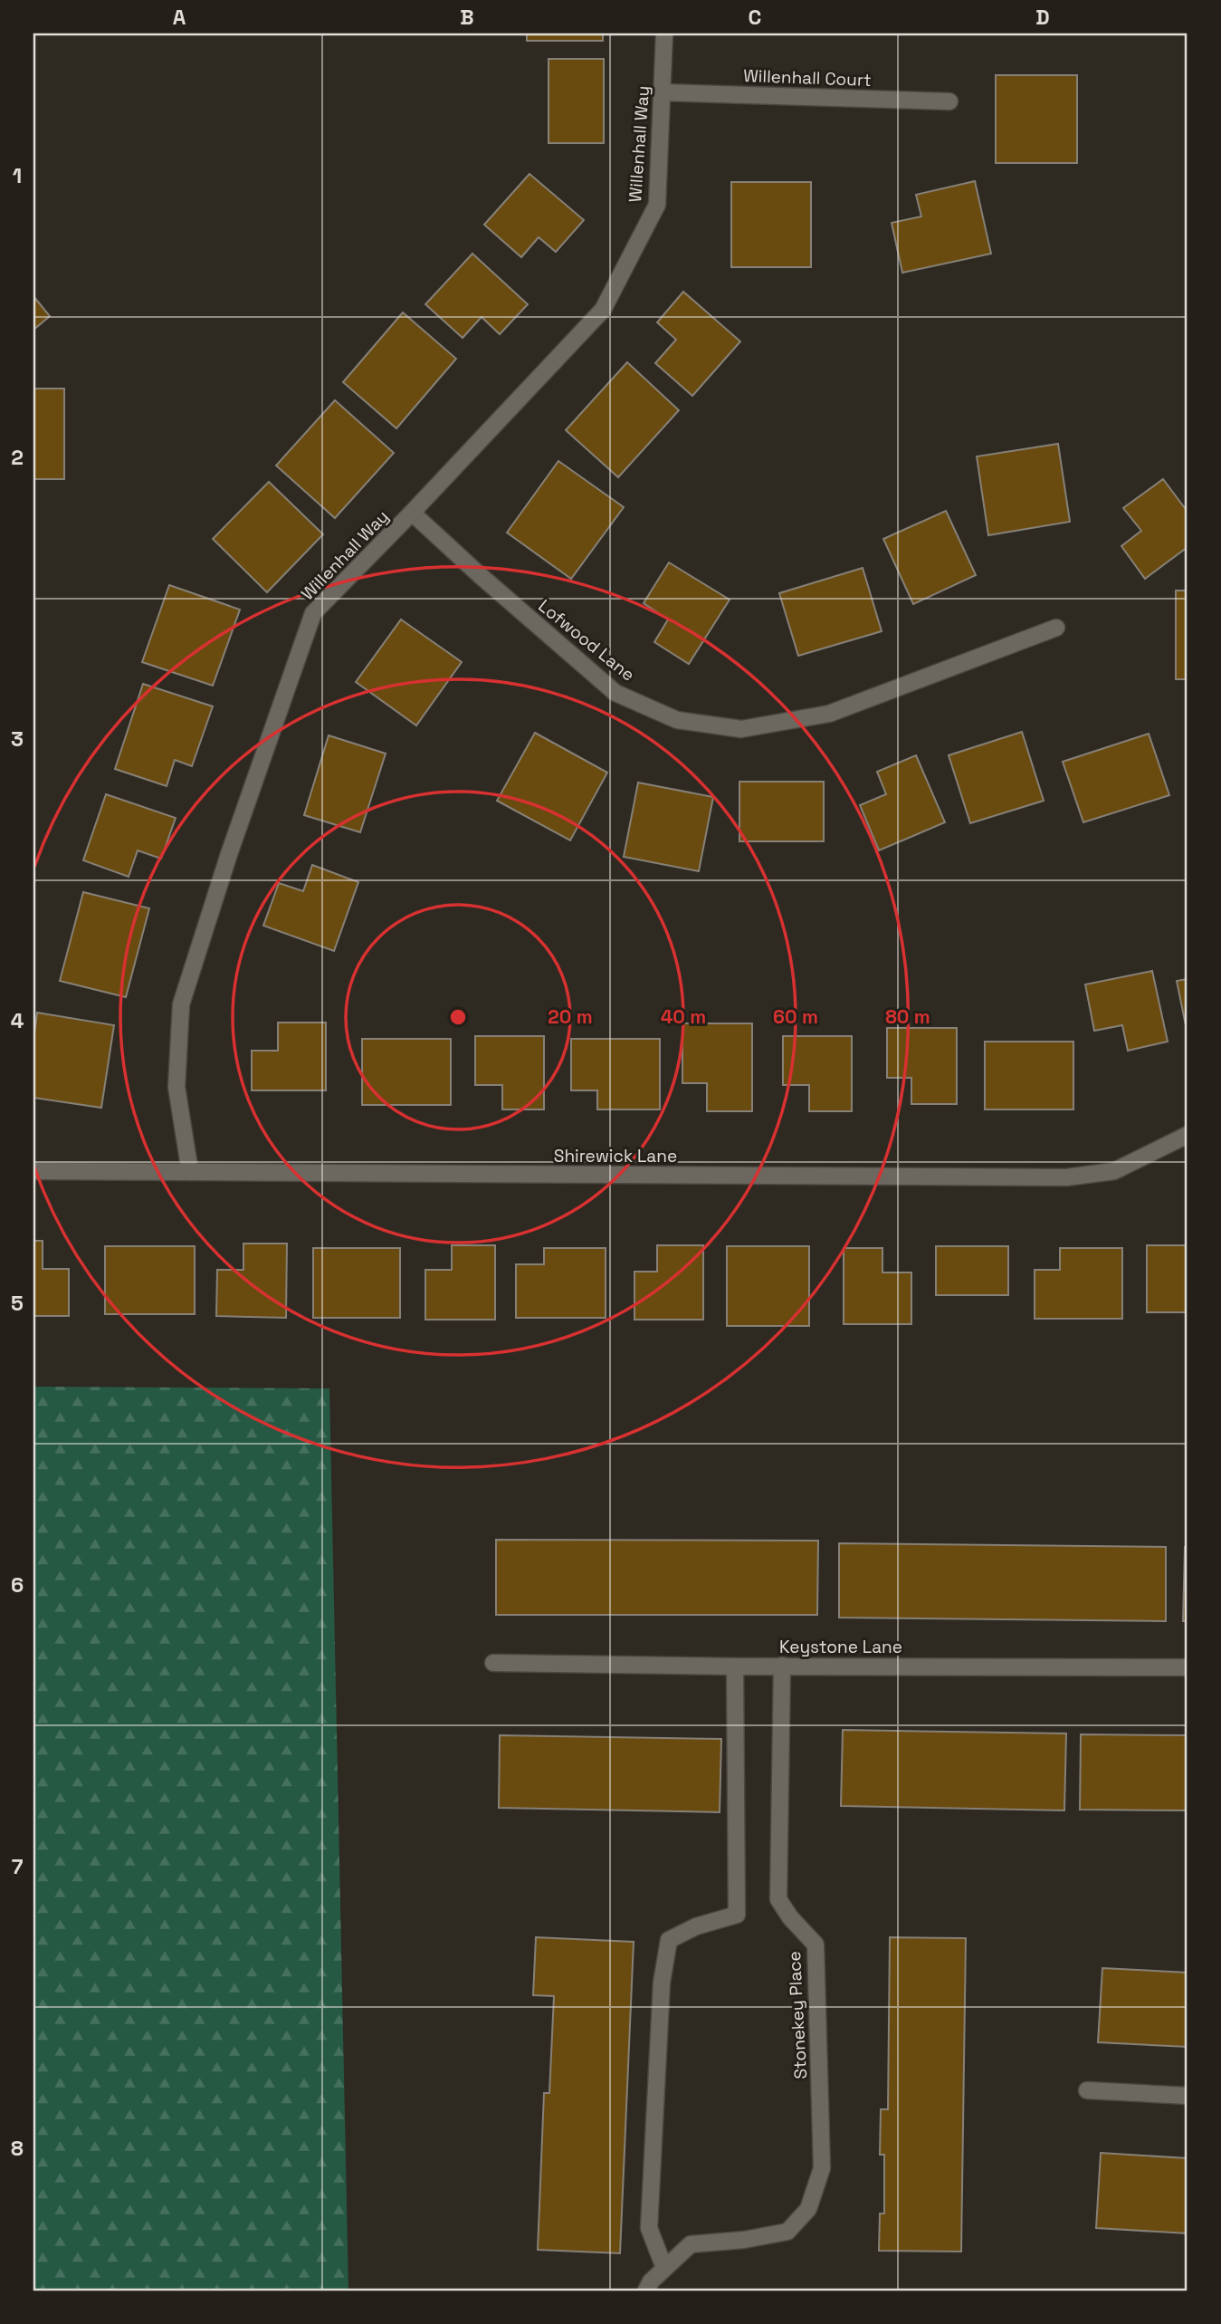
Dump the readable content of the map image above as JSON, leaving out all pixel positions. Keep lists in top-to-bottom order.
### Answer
{
  "streets": {
    "street": [
      "Willenhall Court",
      "Willenhall Way",
      "Lofwood Lane",
      "Shirewick Lane",
      "Keystone Lane",
      "Stonekey Place"
    ]
  },
  "crossings": [
    ["Willenhall Court", "Willenhall Way"],
    ["Willenhall Way", "Lofwood Lane"],
    ["Willenhall Way", "Shirewick Lane"],
    ["Keystone Lane", "Stonekey Place"]
  ],
  "grid": {
    "columns": [
      "A",
      "B",
      "C",
      "D"
    ],
    "rows": [
      "1",
      "2",
      "3",
      "4",
      "5",
      "6",
      "7",
      "8"
    ]
  },
  "rings": [
    "20 m",
    "40 m",
    "60 m",
    "80 m"
  ]
}
